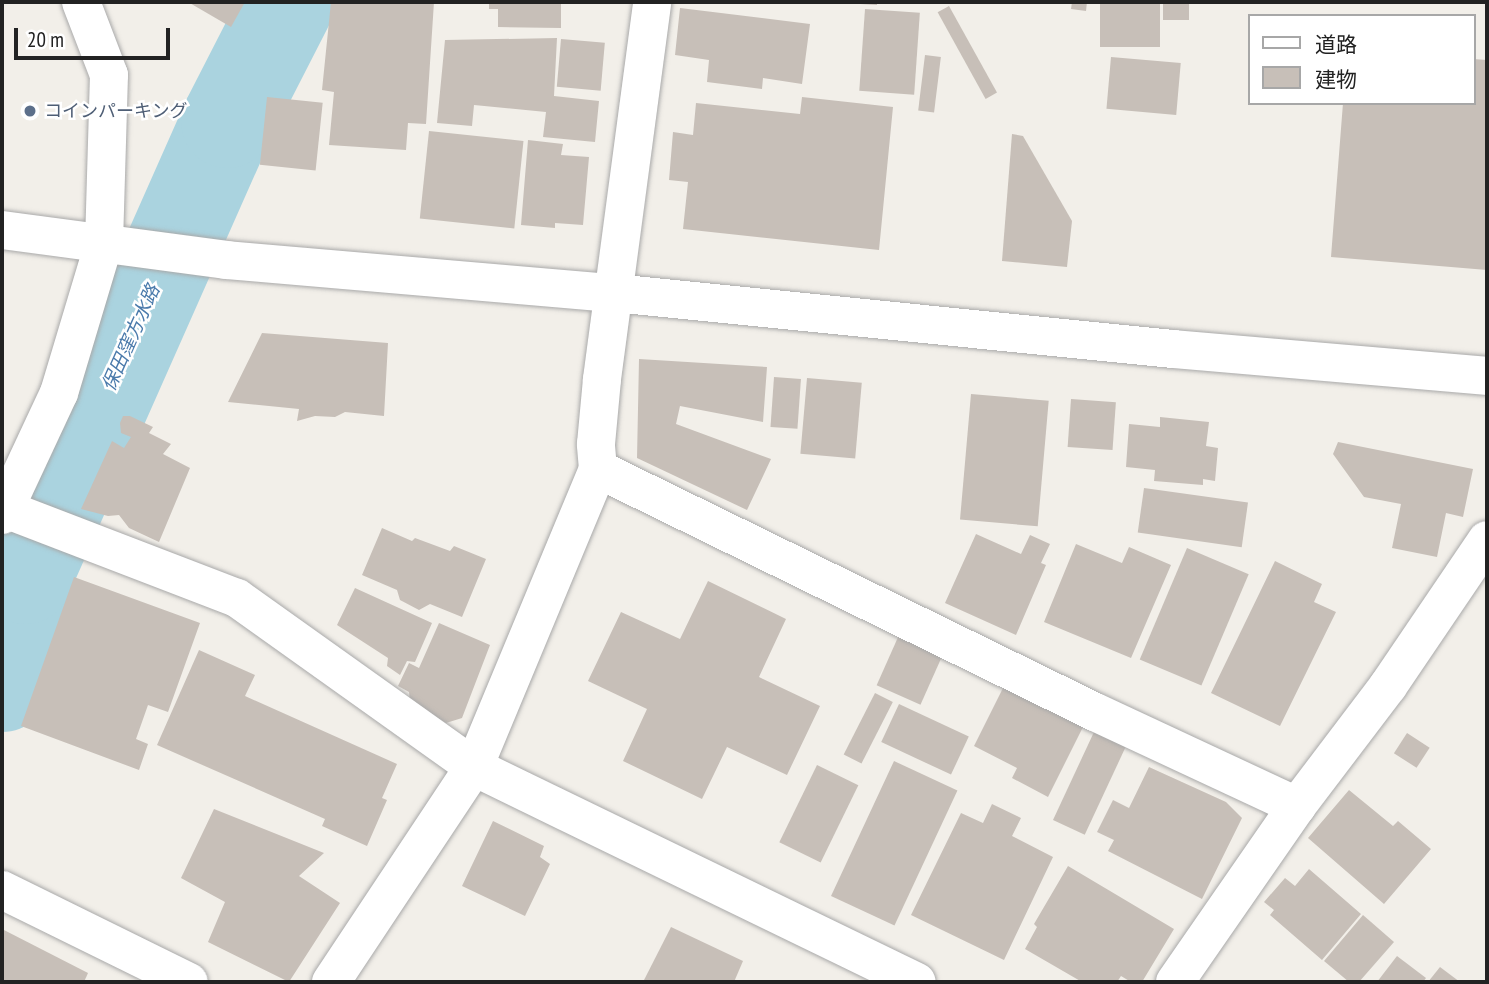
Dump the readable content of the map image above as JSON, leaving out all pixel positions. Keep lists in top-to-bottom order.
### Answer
{
  "water": ["保田窪方水路"],
  "places": ["コインパーキング"],
  "legend": ["道路", "建物"],
  "scale_bar": "20 m"
}
